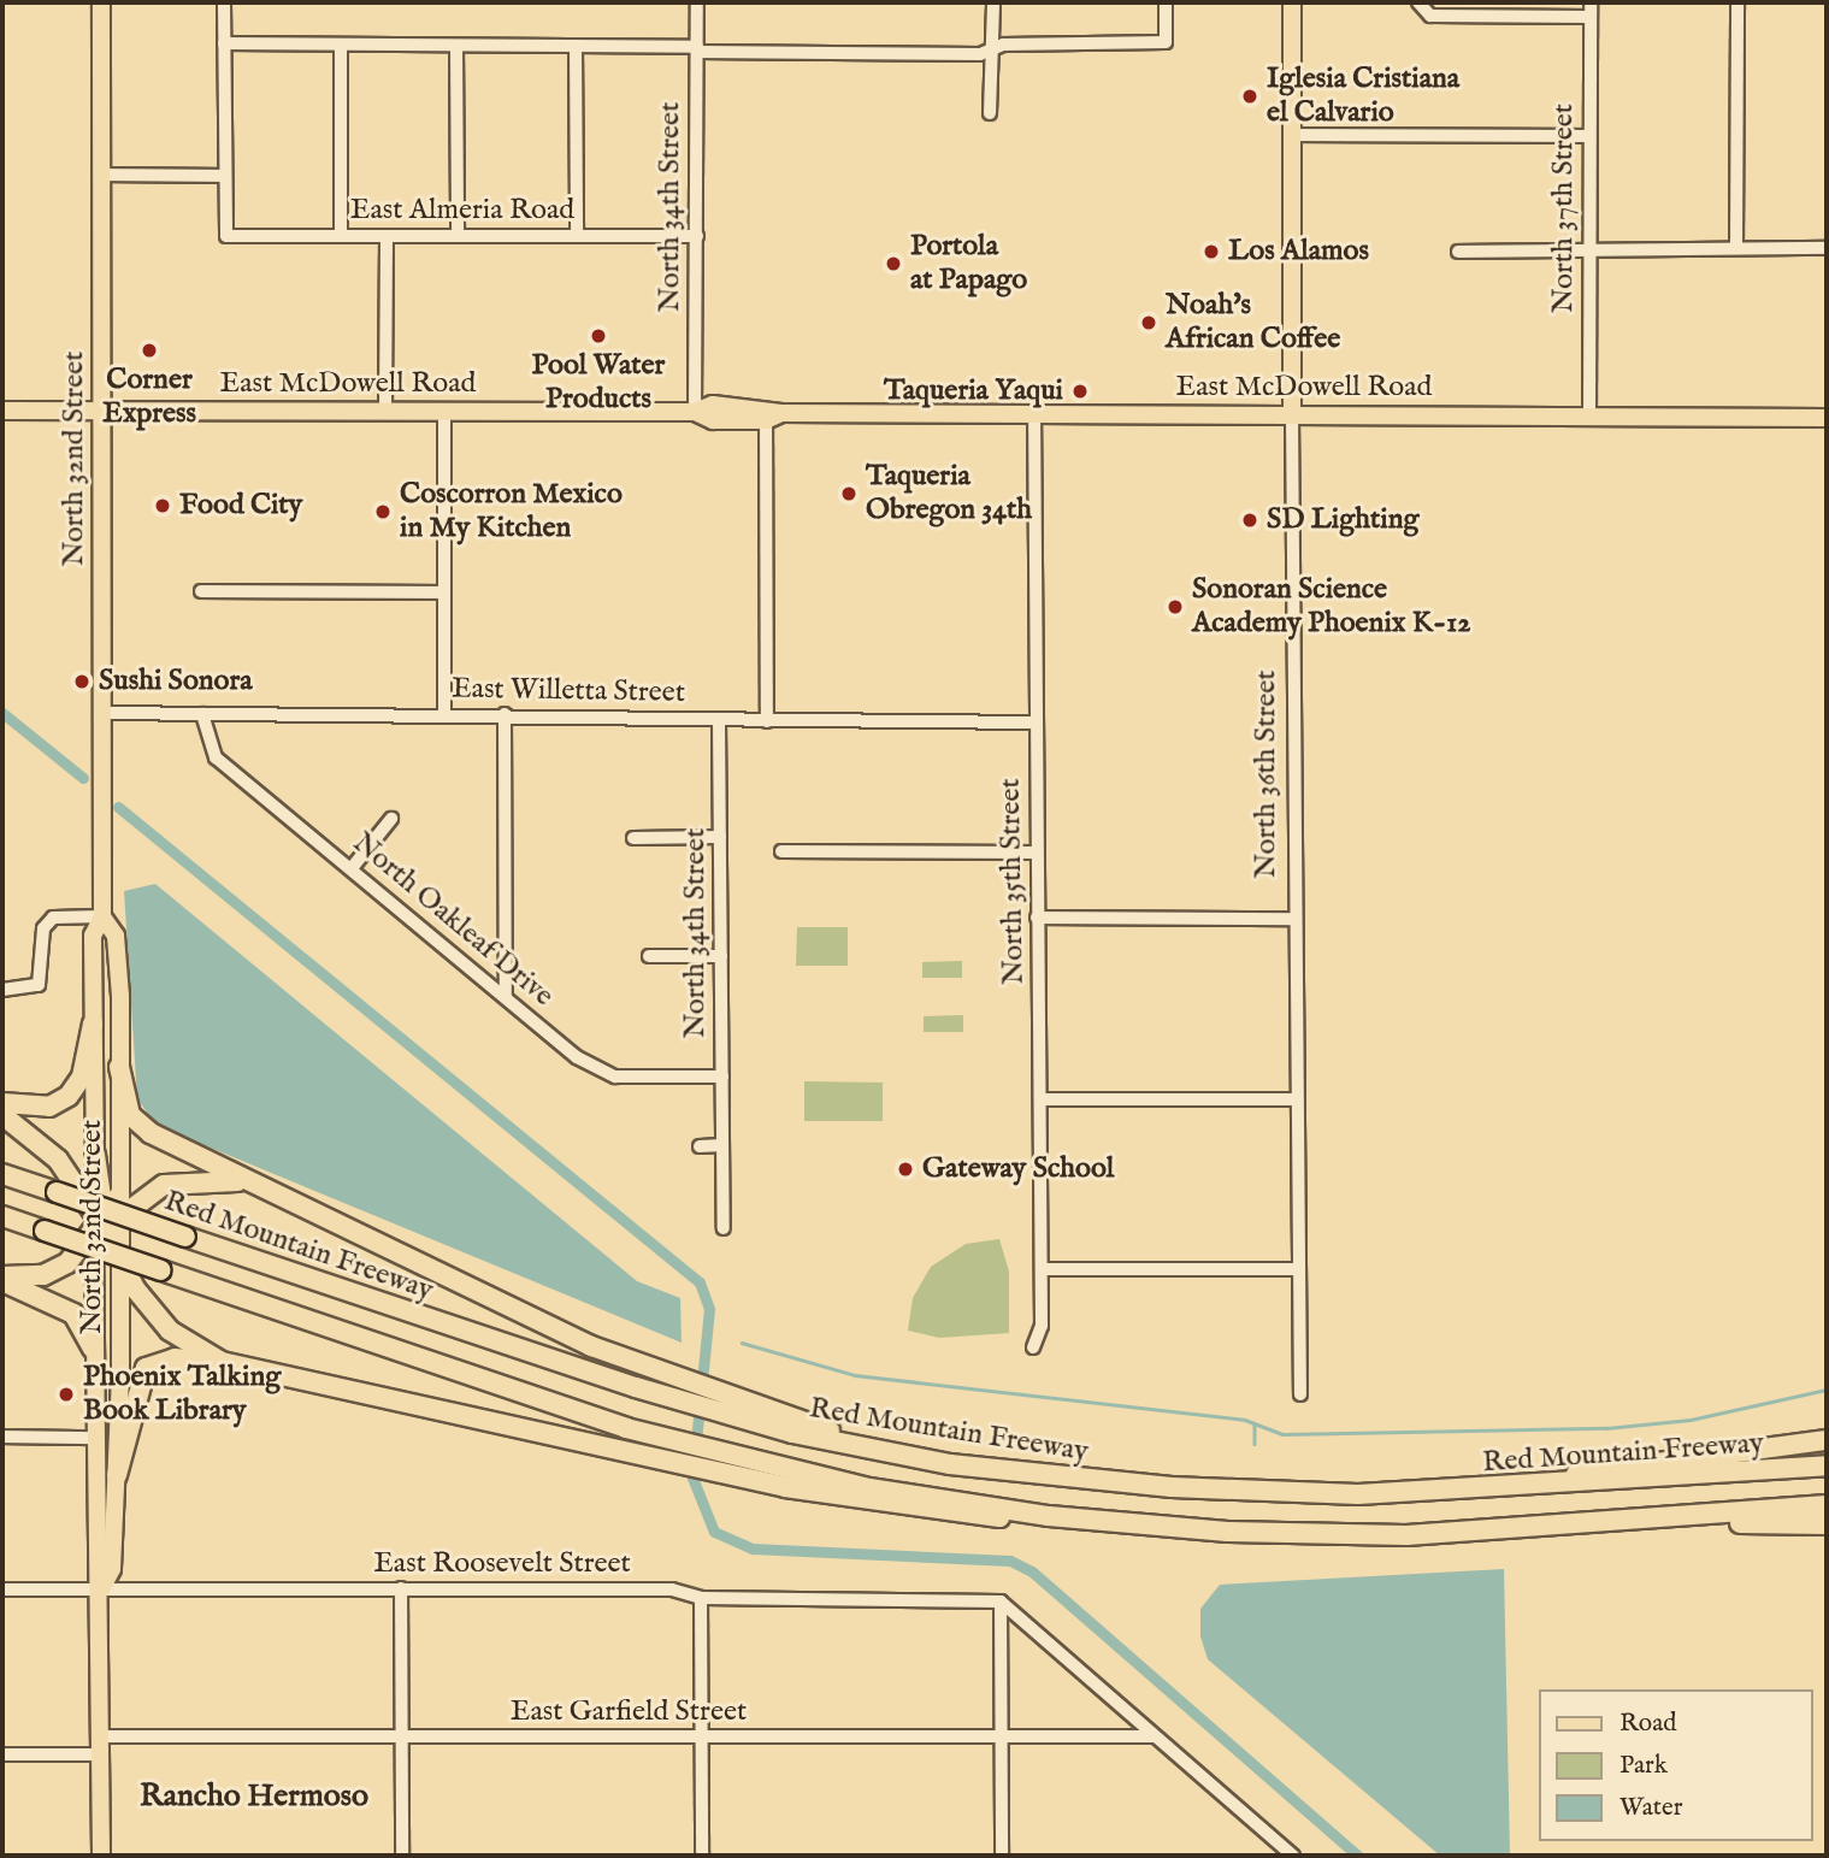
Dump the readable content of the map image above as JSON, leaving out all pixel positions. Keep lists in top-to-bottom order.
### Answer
{
  "streets": {
    "highway": ["Red Mountain Freeway"],
    "main road": ["East McDowell Road", "North 32nd Street", "North 36th Street"],
    "street": [
      "North 34th Street",
      "North 37th Street",
      "East Almeria Road",
      "East Willetta Street",
      "North 35th Street",
      "North Oakleaf Drive",
      "East Roosevelt Street",
      "East Garfield Street"
    ]
  },
  "crossings": [
    ["North 34th Street", "East Almeria Road"],
    ["North 34th Street", "East McDowell Road"],
    ["North 34th Street", "East Willetta Street"],
    ["North 34th Street", "North Oakleaf Drive"],
    ["North 37th Street", "East McDowell Road"],
    ["East McDowell Road", "North 32nd Street"],
    ["East McDowell Road", "North 36th Street"],
    ["East McDowell Road", "North 35th Street"],
    ["North 32nd Street", "East Willetta Street"],
    ["North 32nd Street", "East Roosevelt Street"],
    ["North 32nd Street", "East Garfield Street"],
    ["East Willetta Street", "North 35th Street"],
    ["East Willetta Street", "North Oakleaf Drive"]
  ],
  "districts": ["Rancho Hermoso"],
  "places": [
    "Iglesia Cristiana el Calvario",
    "Los Alamos",
    "Portola at Papago",
    "Noah's African Coffee",
    "Pool Water Products",
    "Corner Express",
    "Taqueria Yaqui",
    "Taqueria Obregon 34th",
    "Food City",
    "Coscorron Mexico in My Kitchen",
    "SD Lighting",
    "Sonoran Science Academy Phoenix K-12",
    "Sushi Sonora",
    "Gateway School",
    "Phoenix Talking Book Library"
  ],
  "legend": ["Road", "Park", "Water"]
}
